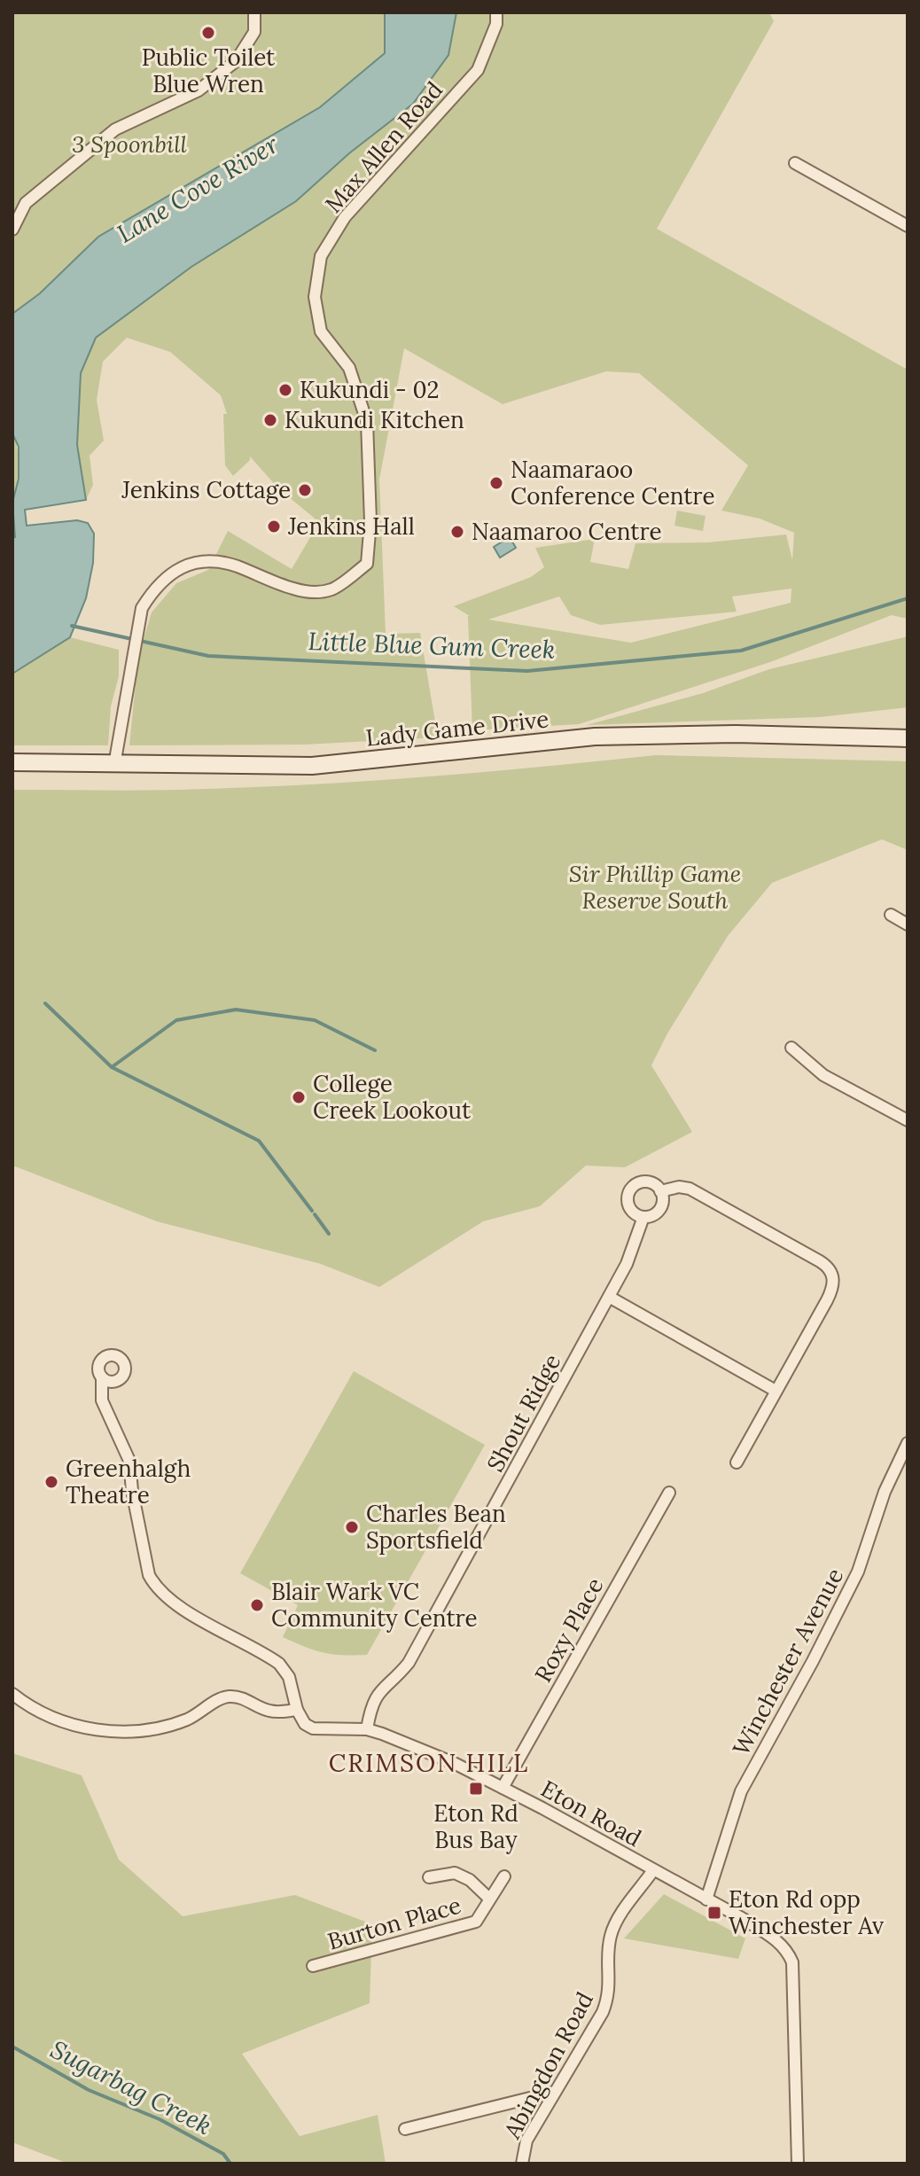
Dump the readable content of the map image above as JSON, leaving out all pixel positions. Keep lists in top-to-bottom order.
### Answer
{
  "streets": {
    "main road": ["Lady Game Drive"],
    "street": [
      "Max Allen Road",
      "Shout Ridge",
      "Roxy Place",
      "Winchester Avenue",
      "Eton Road",
      "Burton Place",
      "Abingdon Road"
    ]
  },
  "crossings": [
    ["Max Allen Road", "Lady Game Drive"],
    ["Shout Ridge", "Eton Road"],
    ["Roxy Place", "Eton Road"],
    ["Winchester Avenue", "Eton Road"],
    ["Eton Road", "Abingdon Road"]
  ],
  "districts": ["CRIMSON HILL"],
  "water": ["Lane Cove River", "Little Blue Gum Creek", "Sugarbag Creek"],
  "parks": ["3 Spoonbill", "Sir Phillip Game Reserve South"],
  "places": {
    "other": [
      "Public Toilet Blue Wren",
      "Kukundi - 02",
      "Kukundi Kitchen",
      "Naamaraoo Conference Centre",
      "Jenkins Cottage",
      "Jenkins Hall",
      "Naamaroo Centre",
      "College Creek Lookout",
      "Greenhalgh Theatre",
      "Charles Bean Sportsfield",
      "Blair Wark VC Community Centre"
    ],
    "transit": ["Eton Rd Bus Bay", "Eton Rd opp Winchester Av"]
  }
}
